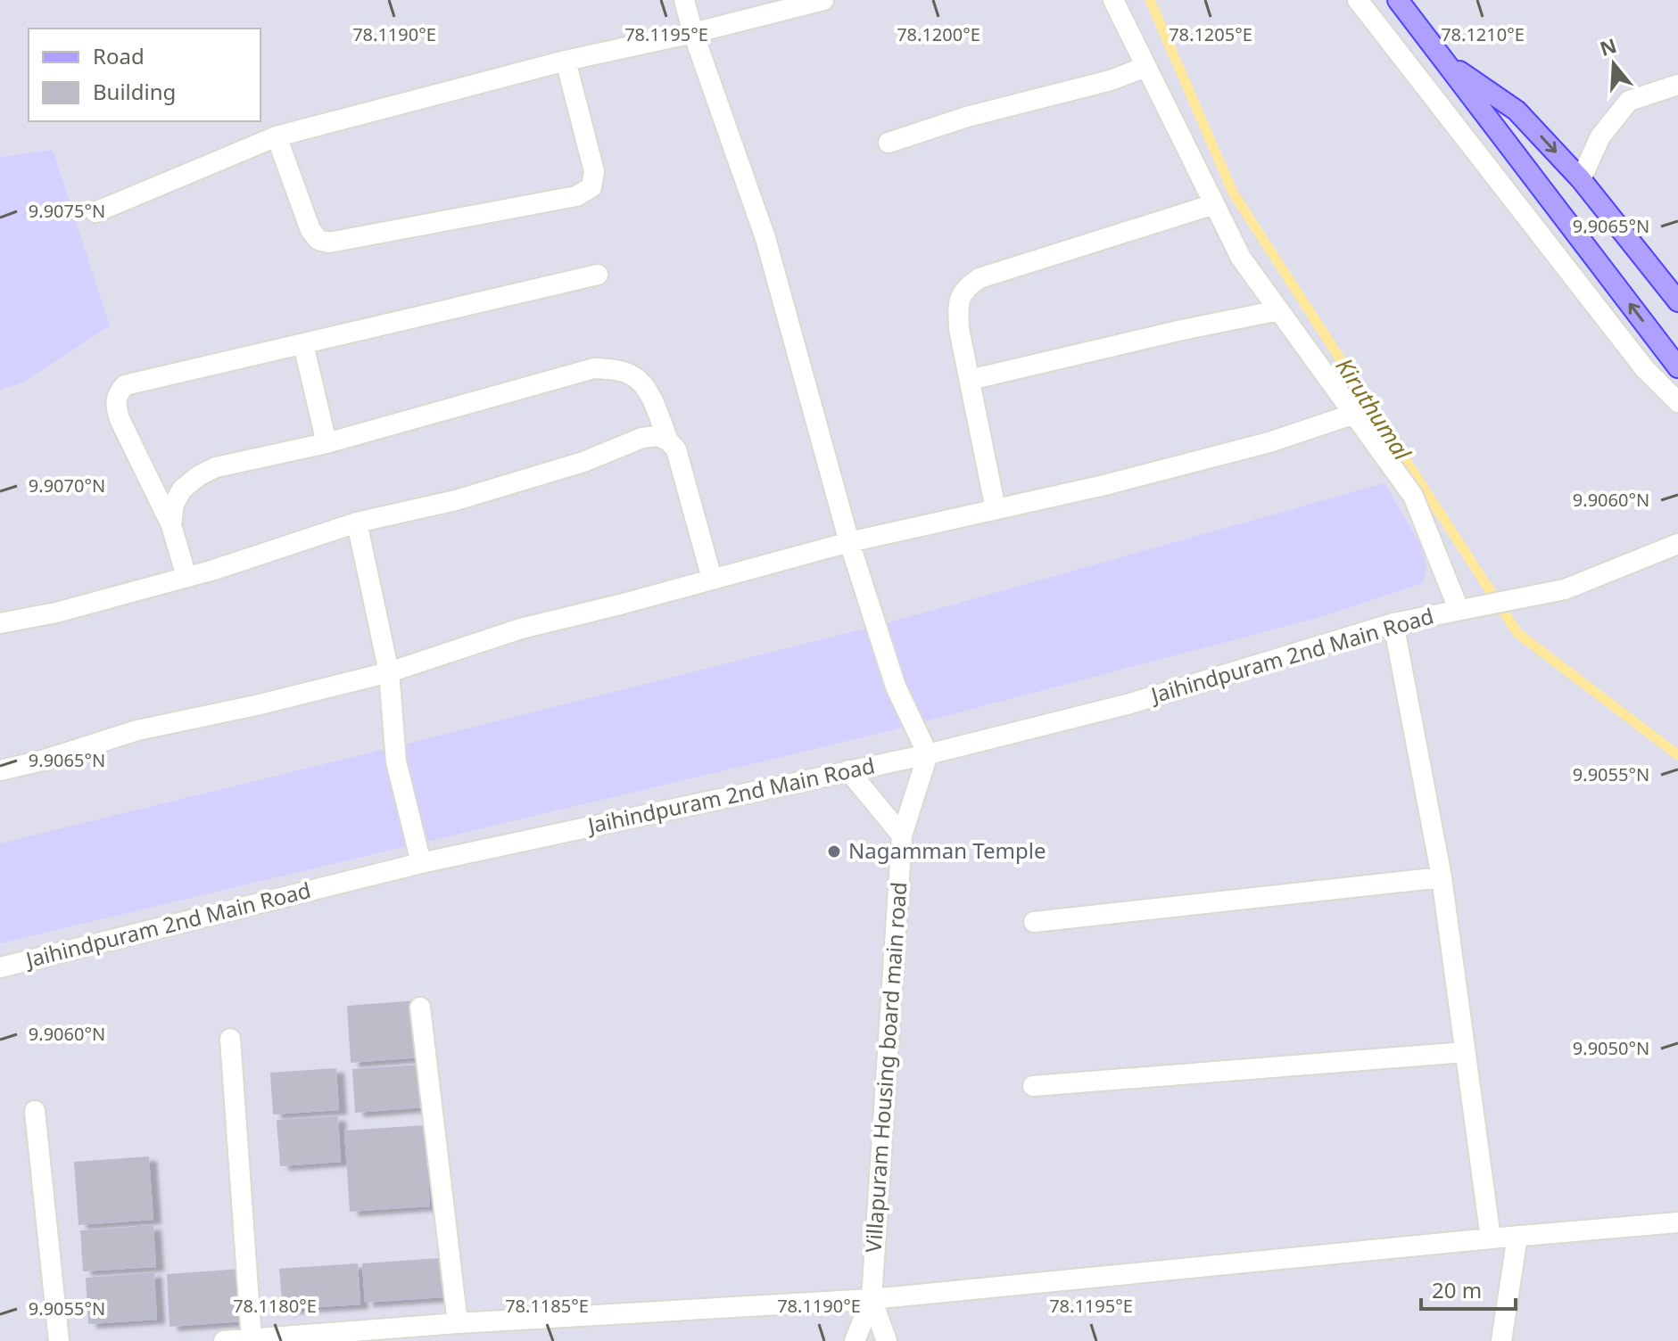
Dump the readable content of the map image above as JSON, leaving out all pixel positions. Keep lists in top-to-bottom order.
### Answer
{
  "streets": {
    "street": ["Jaihindpuram 2nd Main Road", "Villapuram Housing board main road"]
  },
  "crossings": [
    ["Jaihindpuram 2nd Main Road", "Villapuram Housing board main road"]
  ],
  "water": ["Kiruthumal"],
  "places": ["Nagamman Temple"],
  "legend": ["Road", "Building"],
  "scale_bar": "20 m",
  "north": "top",
  "coordinates": [
    "78.1190°E",
    "78.1195°E",
    "78.1200°E",
    "78.1205°E",
    "78.1210°E",
    "9.9075°N",
    "9.9065°N",
    "9.9070°N",
    "9.9060°N",
    "9.9055°N",
    "9.9050°N",
    "78.1180°E",
    "78.1185°E"
  ]
}
